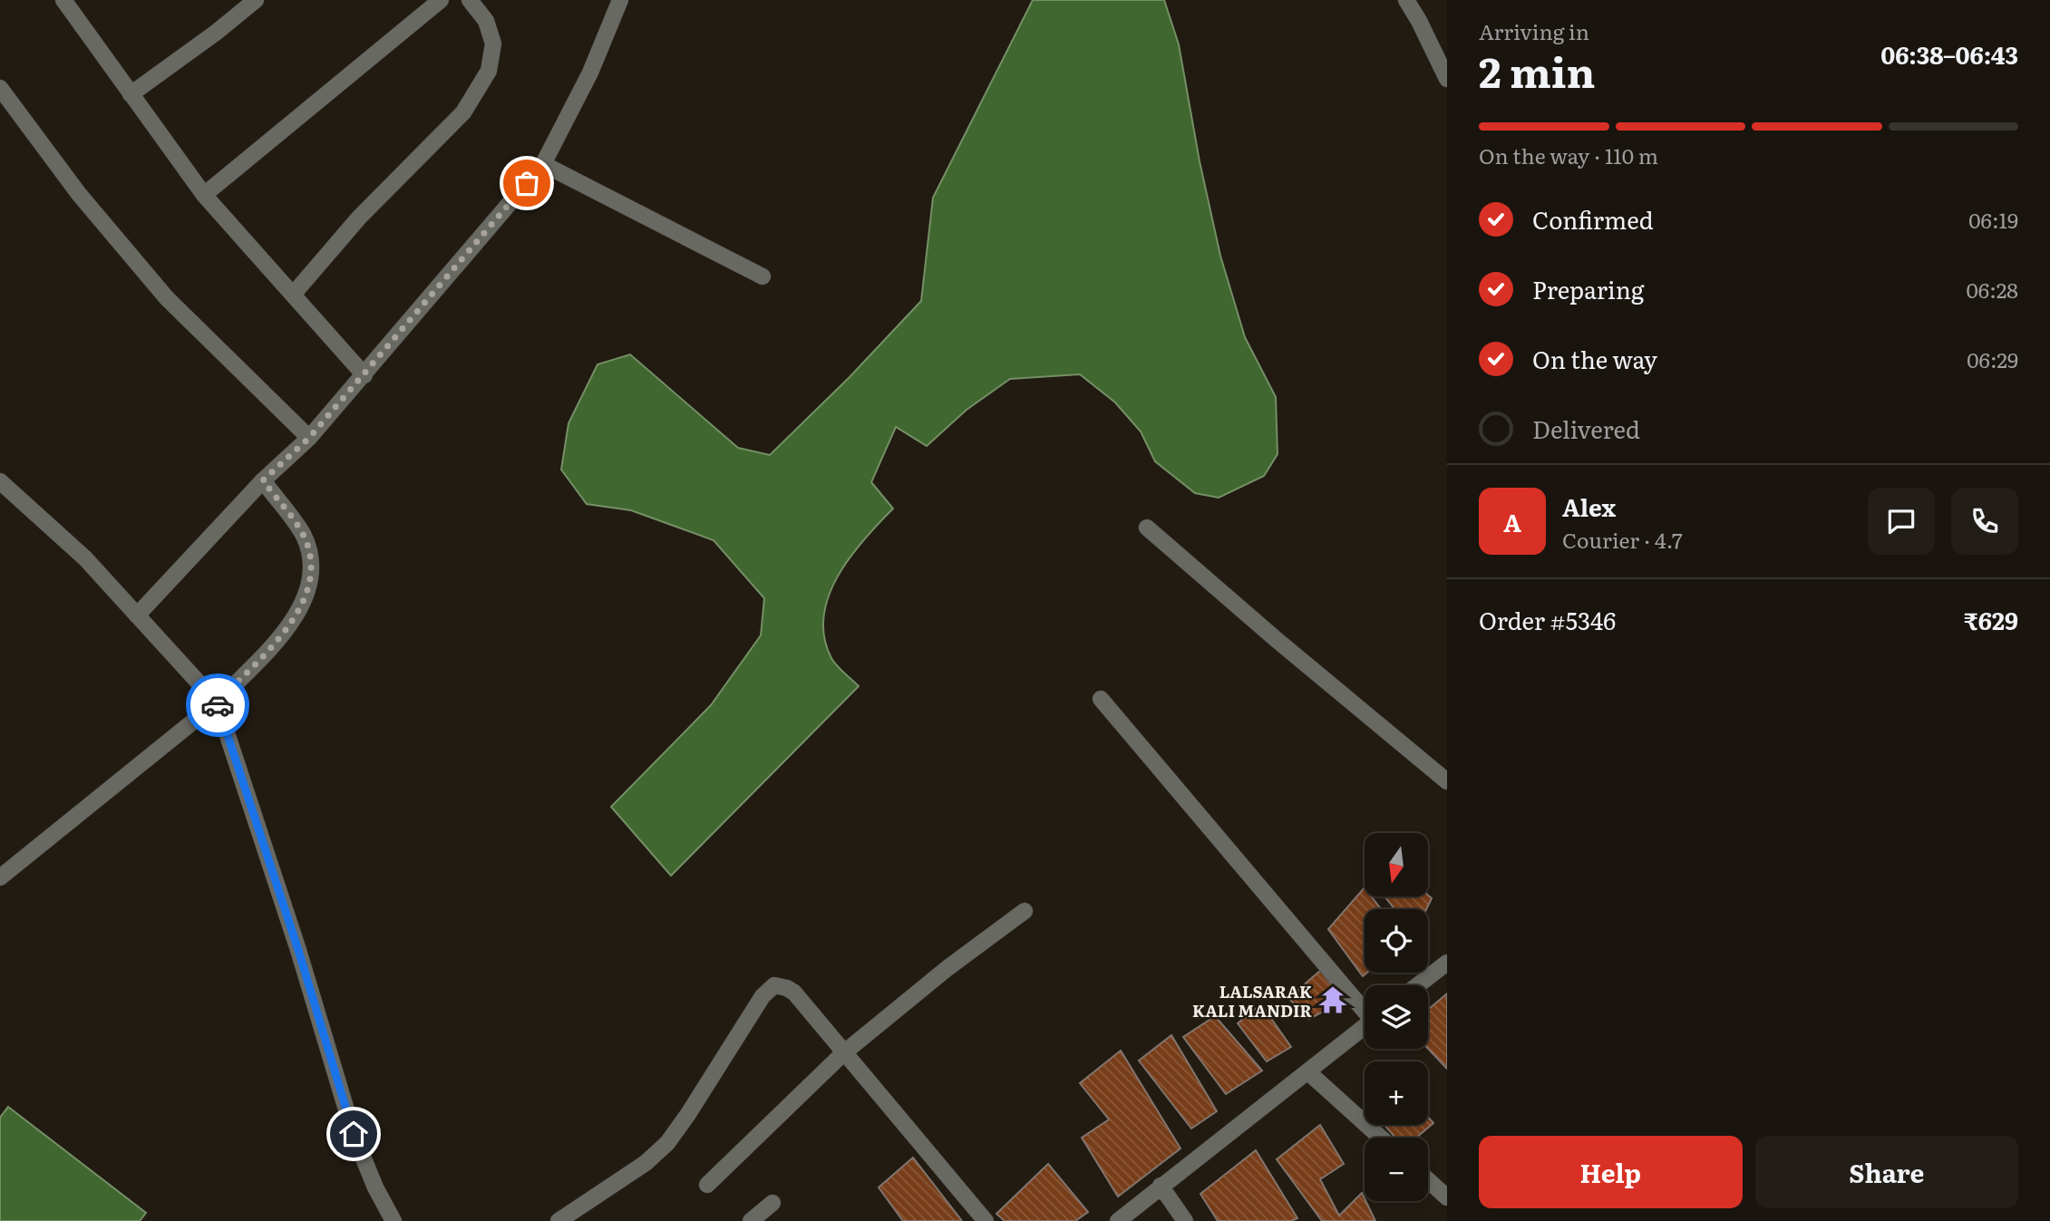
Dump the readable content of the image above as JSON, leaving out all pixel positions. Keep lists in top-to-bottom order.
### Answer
{
  "places": {
    "temple": ["LALSARAK KALI MANDIR"]
  },
  "north": "bottom",
  "page": {
    "heading": ["2 min", "Arriving in", "06:38–06:43"],
    "panel": [
      "Alex",
      "Courier · 4.7",
      "Order #5346",
      "₹629"
    ],
    "bar": "On the way · 110 m",
    "list": [
      ["Confirmed", "06:19"],
      ["Preparing", "06:28"],
      ["On the way", "06:29"],
      "Delivered"
    ],
    "round": "A",
    "map_buttons": ["+", "−"],
    "buttons": ["Help", "Share"]
  }
}
